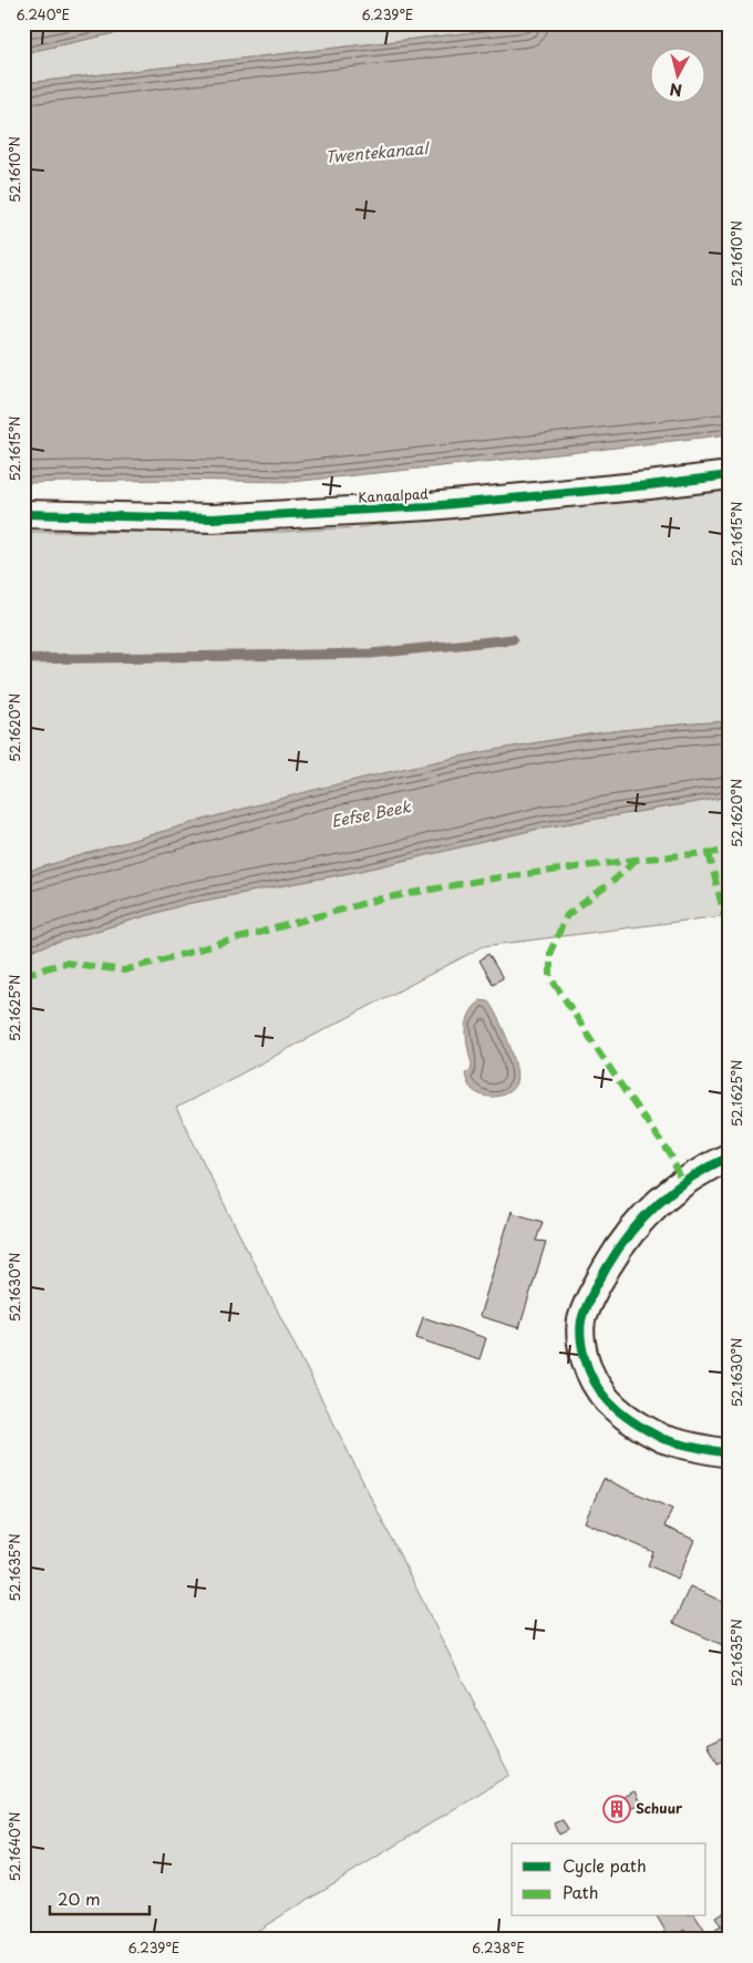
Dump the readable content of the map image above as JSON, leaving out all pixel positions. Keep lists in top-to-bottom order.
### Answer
{
  "streets": {
    "street": ["Kanaalpad"]
  },
  "water": ["Twentekanaal", "Eefse Beek"],
  "places": {
    "building": ["Schuur"]
  },
  "legend": ["Cycle path", "Path"],
  "scale_bar": "20 m",
  "north": "bottom",
  "coordinates": [
    "6.240°E",
    "6.239°E",
    "52.1610°N",
    "52.1615°N",
    "52.1620°N",
    "52.1625°N",
    "52.1630°N",
    "52.1635°N",
    "52.1640°N",
    "6.238°E"
  ]
}
